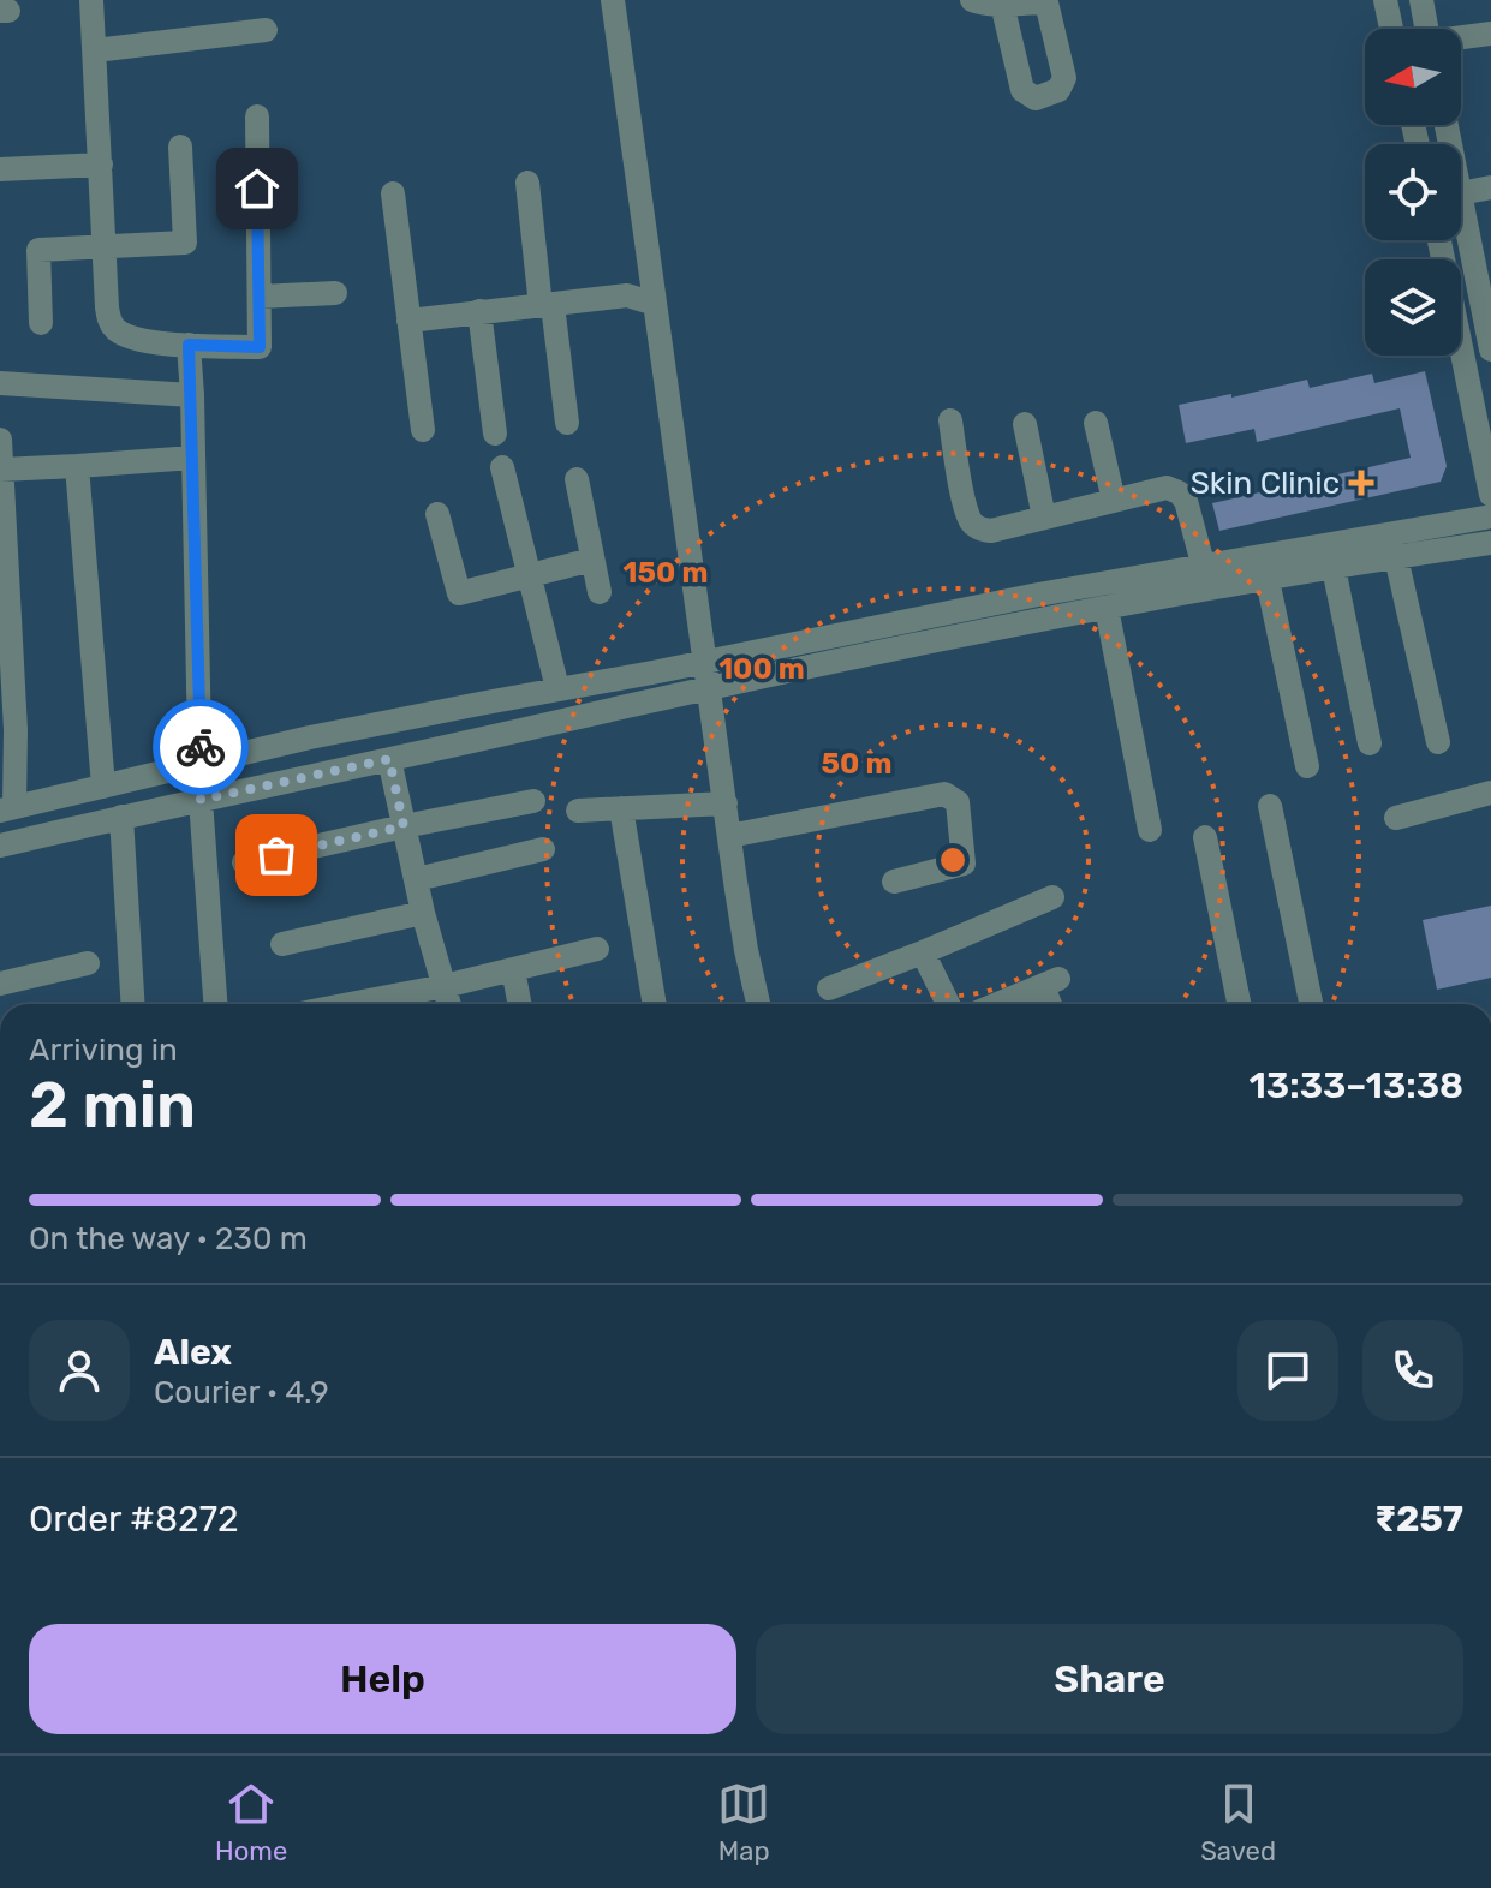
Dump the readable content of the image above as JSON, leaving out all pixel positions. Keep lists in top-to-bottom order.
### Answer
{
  "places": {
    "health": ["Skin Clinic"]
  },
  "north": "left",
  "page": {
    "heading": ["2 min", "Arriving in", "13:33–13:38"],
    "panel": [
      "Alex",
      "Courier · 4.9",
      "Order #8272",
      "₹257"
    ],
    "bar": "On the way · 230 m",
    "buttons": ["Help", "Share"],
    "tabs": ["Home", "Map", "Saved"]
  },
  "rings": ["150 m", "100 m", "50 m"]
}
